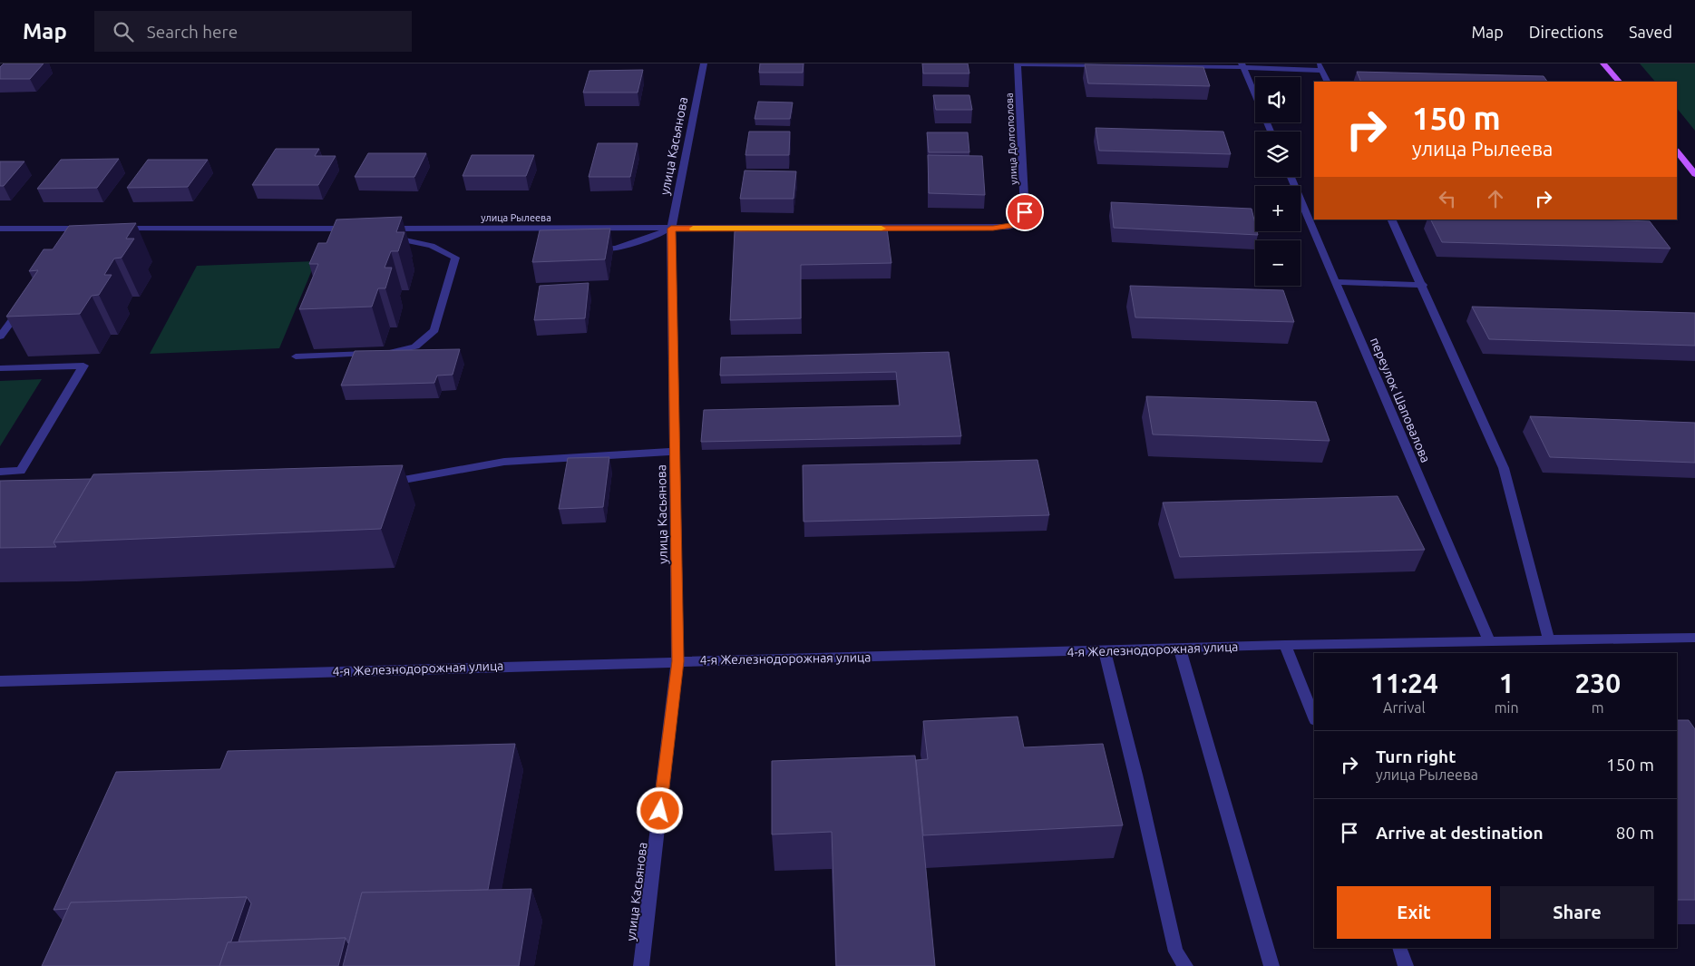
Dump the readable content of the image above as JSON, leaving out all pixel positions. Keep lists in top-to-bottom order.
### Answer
{
  "streets": {
    "street": [
      "улица Долгополова",
      "улица Касьянова",
      "улица Рылеева",
      "переулок Шаповалова",
      "4-я Железнодорожная улица"
    ]
  },
  "crossings": [
    ["улица Долгополова", "улица Рылеева"],
    ["улица Касьянова", "улица Рылеева"],
    ["улица Касьянова", "4-я Железнодорожная улица"],
    ["переулок Шаповалова", "4-я Железнодорожная улица"]
  ],
  "page": {
    "header": "Map",
    "search": "Search here",
    "nav": ["Map", "Directions", "Saved"],
    "map_buttons": ["+", "−"],
    "turn": ["150 m", "улица Рылеева"],
    "eta": [
      "11:24",
      "Arrival",
      "1",
      "min",
      "230",
      "m"
    ],
    "list": [
      {
        "name": "Turn right",
        "note": "улица Рылеева",
        "value": "150 m"
      },
      {
        "name": "Arrive at destination",
        "value": "80 m"
      }
    ],
    "buttons": ["Exit", "Share"]
  }
}
